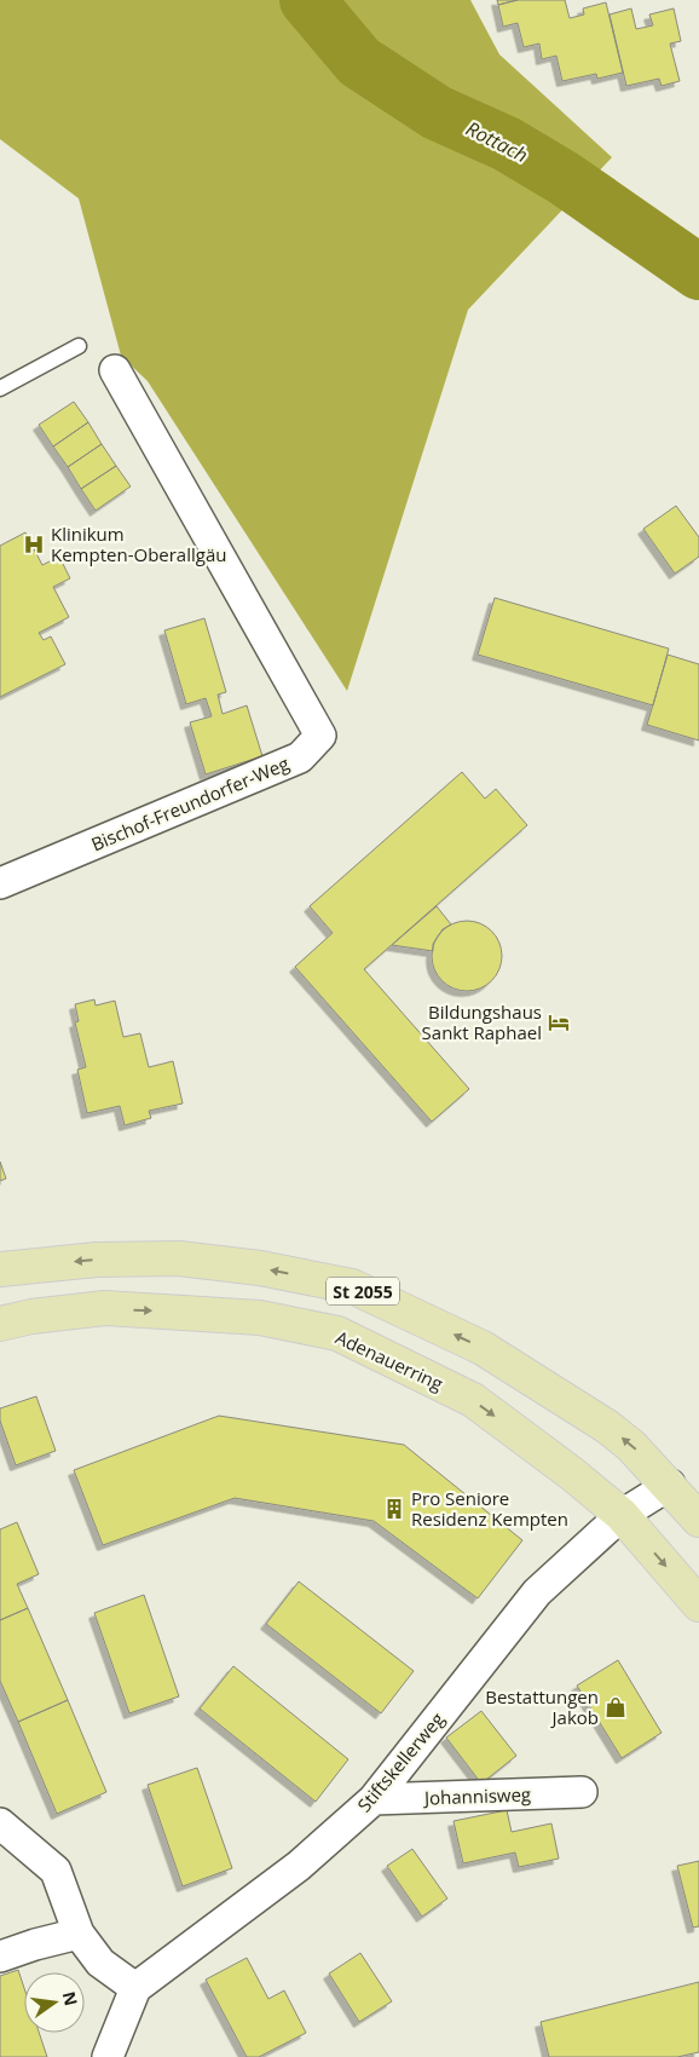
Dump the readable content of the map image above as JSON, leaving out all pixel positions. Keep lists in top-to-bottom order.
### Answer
{
  "streets": {
    "main road": ["St 2055", "Adenauerring"],
    "street": ["Bischof-Freundorfer-Weg", "Stiftskellerweg", "Johannisweg"]
  },
  "crossings": [
    ["St 2055", "Stiftskellerweg"],
    ["Adenauerring", "Stiftskellerweg"],
    ["Stiftskellerweg", "Johannisweg"]
  ],
  "water": ["Rottach"],
  "places": {
    "hospital": ["Klinikum Kempten-Oberallgäu"],
    "hotel": ["Bildungshaus Sankt Raphael"],
    "building": ["Pro Seniore Residenz Kempten"],
    "shop": ["Bestattungen Jakob"]
  },
  "north": "right"
}
